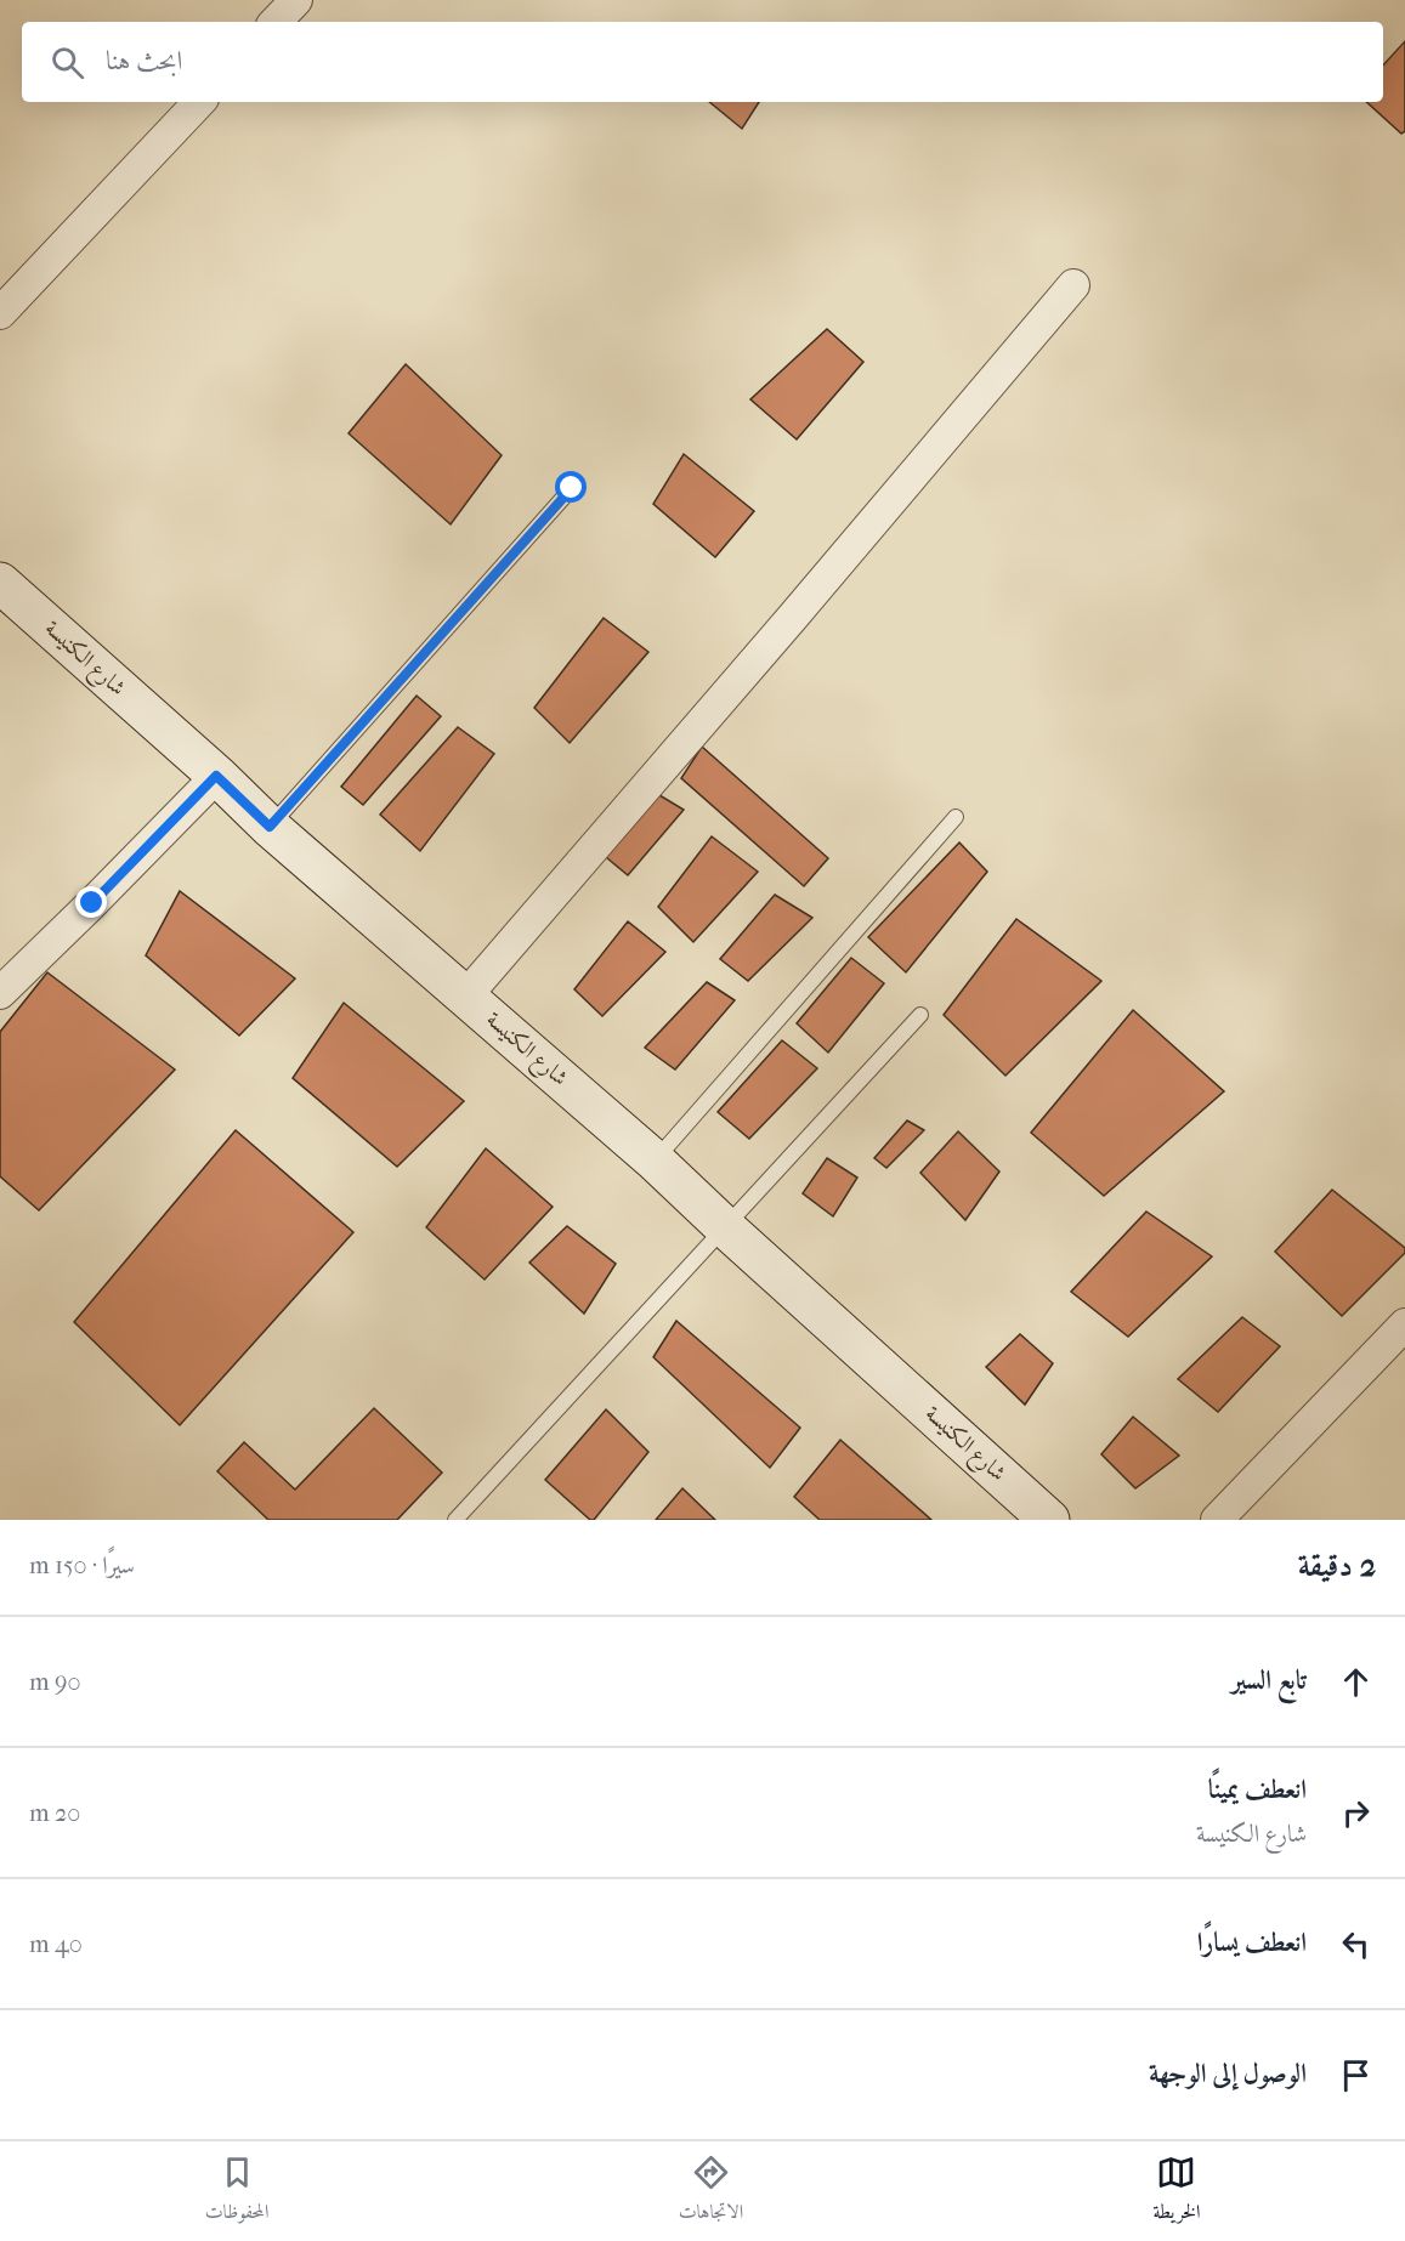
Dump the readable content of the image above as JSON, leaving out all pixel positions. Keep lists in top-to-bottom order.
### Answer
{
  "streets": {
    "main road": ["شارع الكنيسة"]
  },
  "page": {
    "search": "ابحث هنا",
    "heading": ["2 دقيقة", "سيرًا · 150 m"],
    "list": [
      ["تابع السير", "90 m"],
      ["انعطف يمينًا", "شارع الكنيسة", "20 m"],
      ["انعطف يسارًا", "40 m"],
      "الوصول إلى الوجهة"
    ],
    "nav": ["الخريطة", "الاتجاهات", "المحفوظات"]
  }
}
